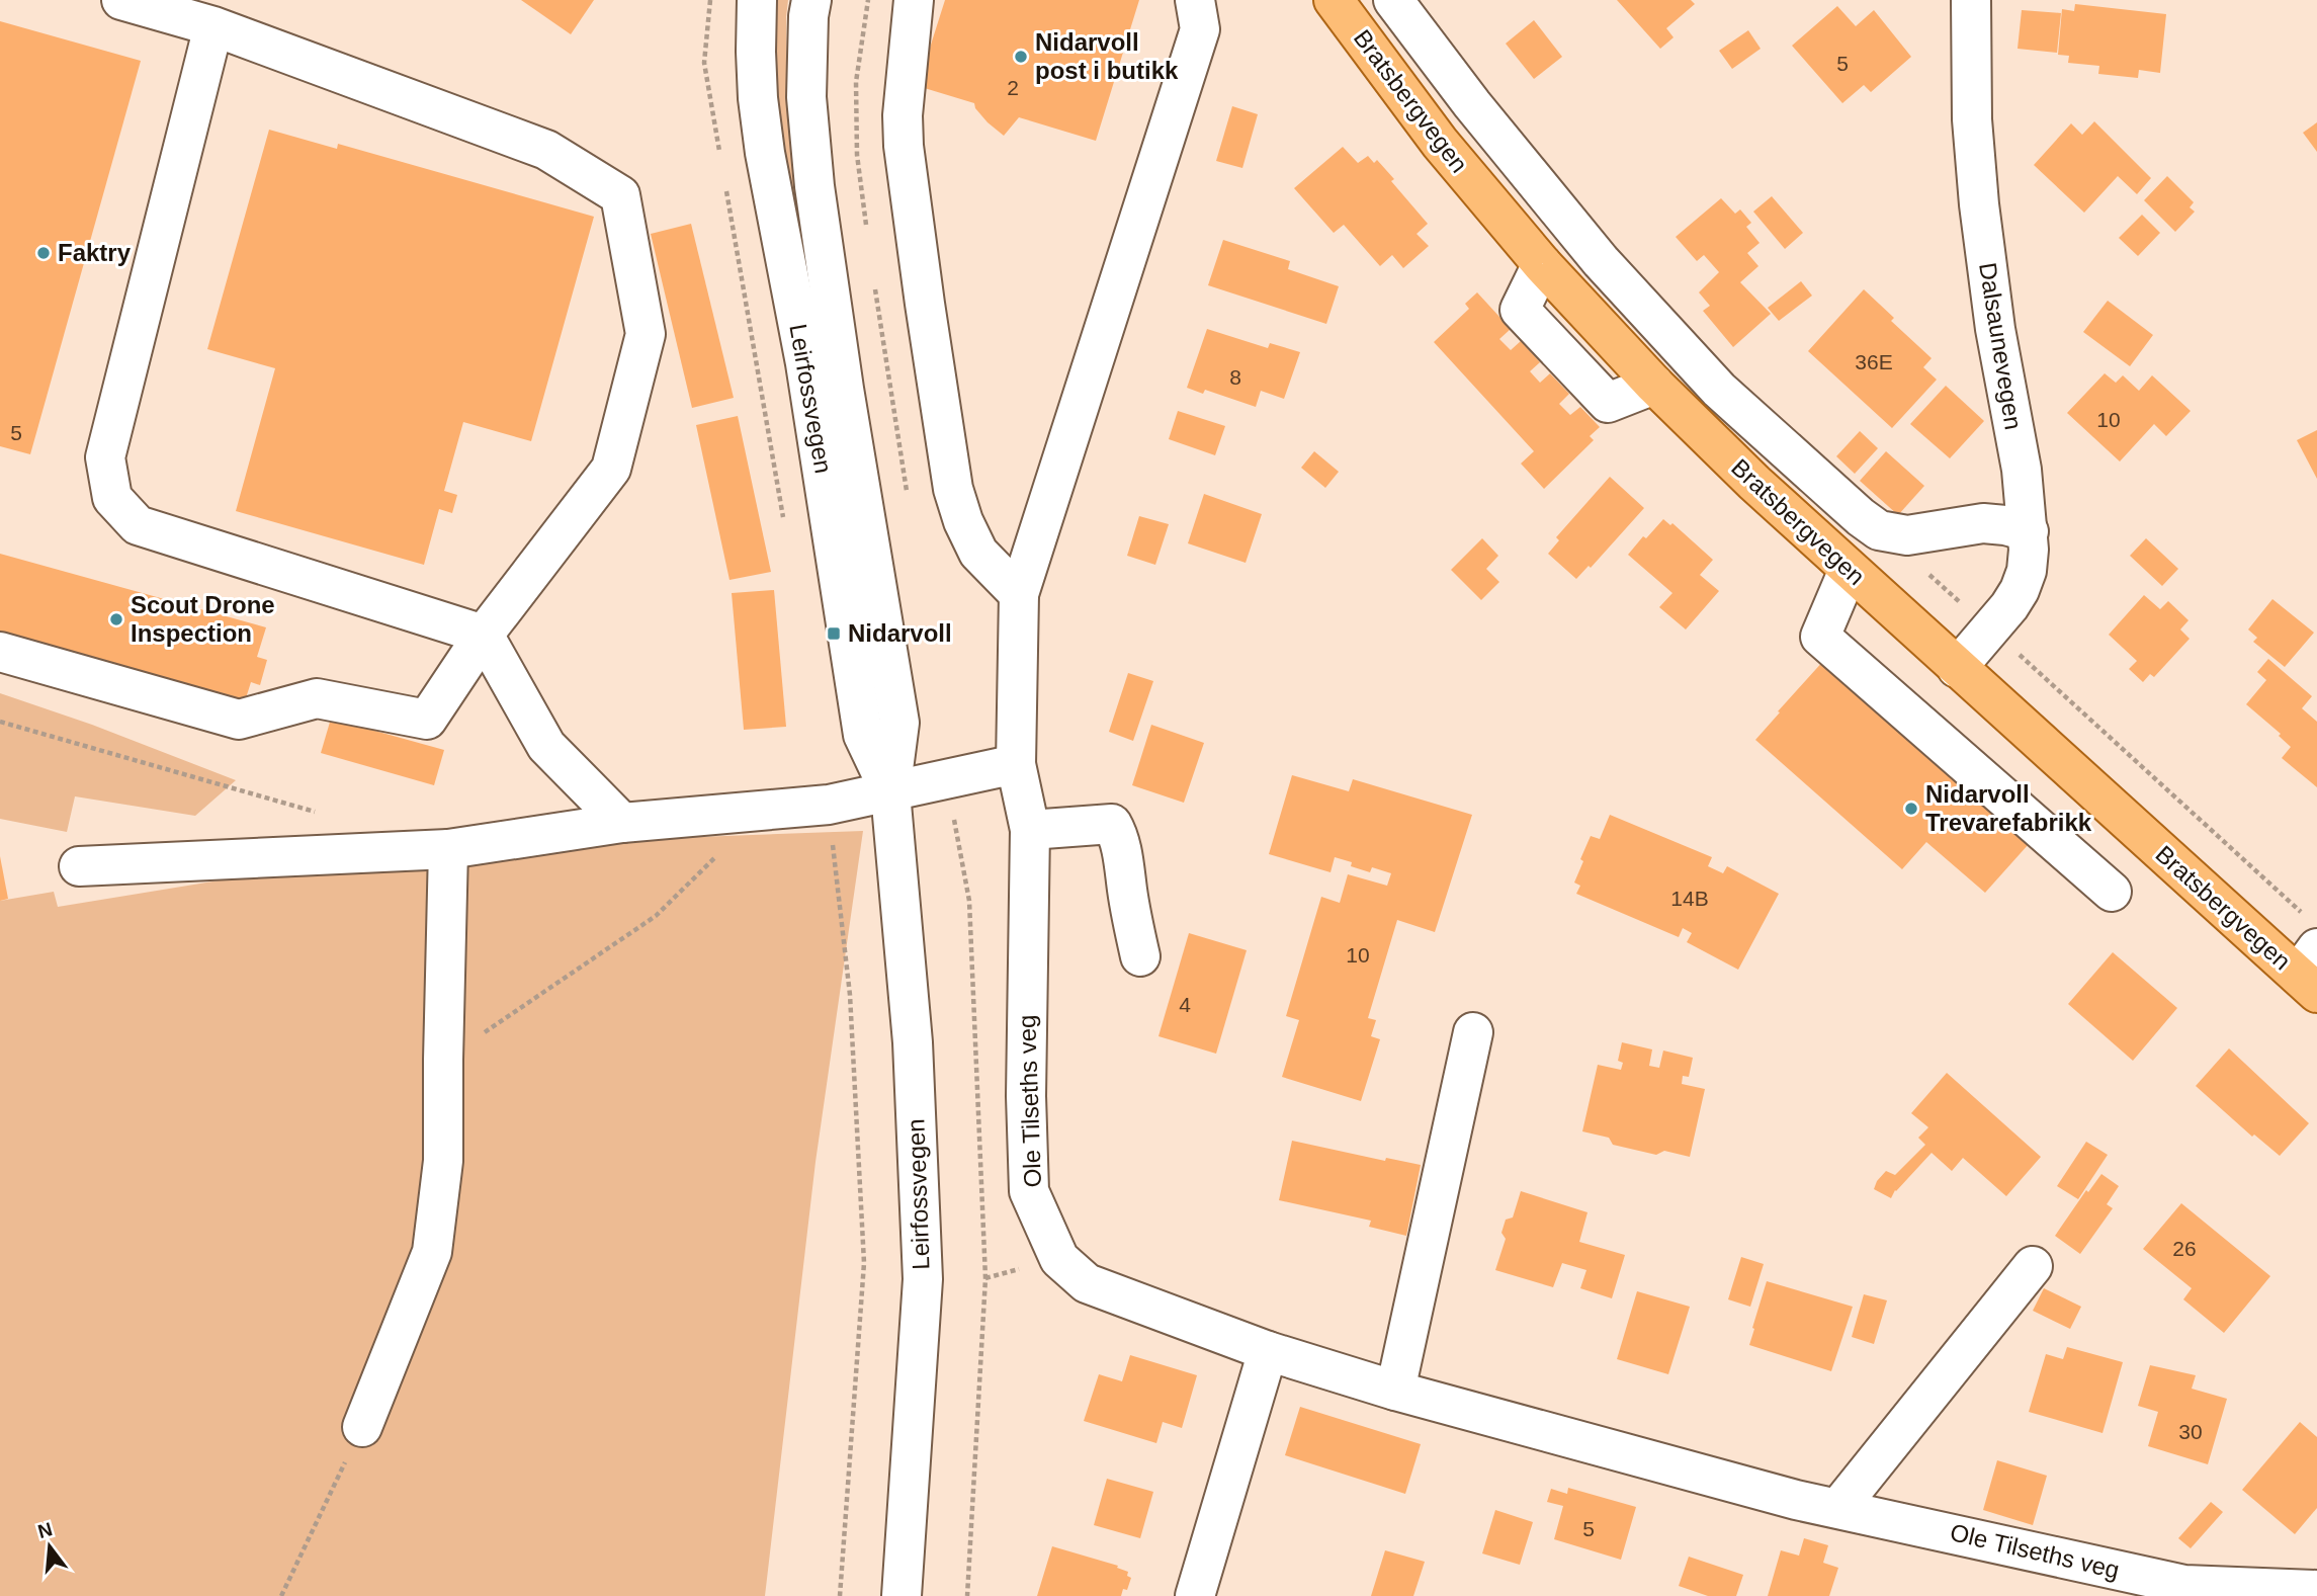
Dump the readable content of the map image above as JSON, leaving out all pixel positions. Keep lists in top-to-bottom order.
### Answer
{
  "streets": {
    "main road": ["Bratsbergvegen"],
    "street": ["Dalsaunevegen", "Leirfossvegen", "Ole Tilseths veg"]
  },
  "crossings": [
    ["Bratsbergvegen", "Dalsaunevegen"]
  ],
  "places": {
    "other": [
      "Nidarvoll post i butikk",
      "Faktry",
      "Scout Drone Inspection",
      "Nidarvoll Trevarefabrikk"
    ],
    "transit": ["Nidarvoll"]
  },
  "house_numbers": [
    "5",
    "2",
    "36E",
    "8",
    "10",
    "5",
    "14B",
    "10",
    "4",
    "26",
    "30",
    "5"
  ],
  "north": "top"
}
